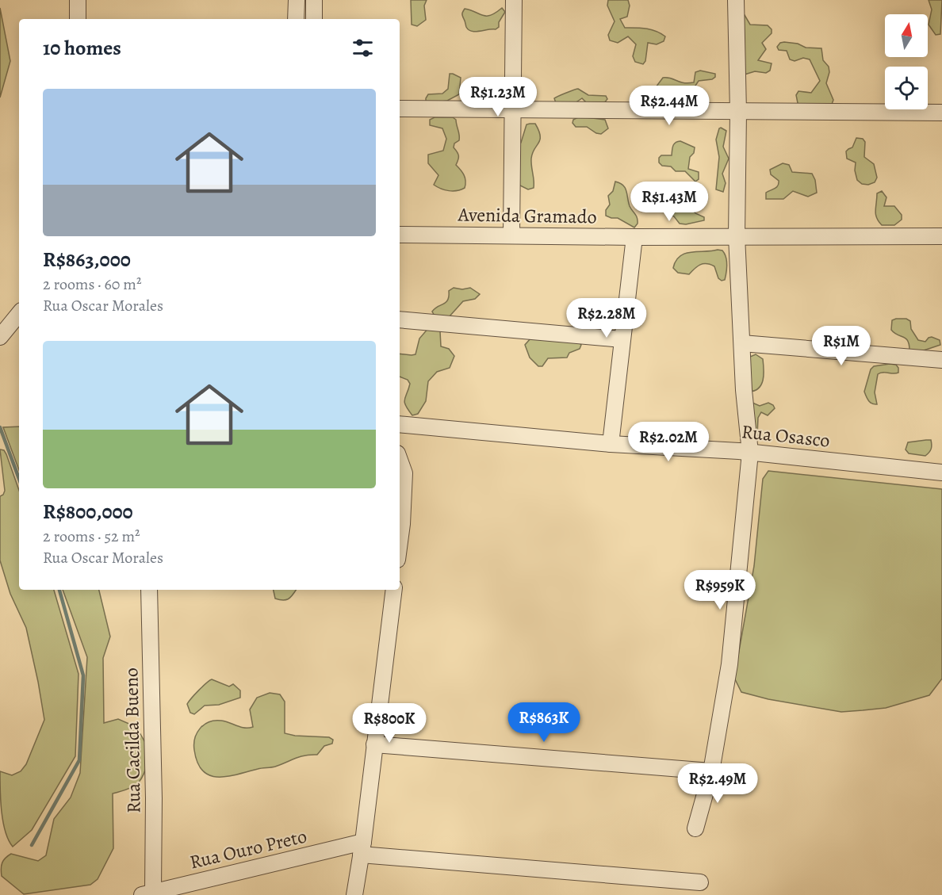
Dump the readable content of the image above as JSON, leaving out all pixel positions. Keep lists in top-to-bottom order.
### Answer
{
  "streets": {
    "street": [
      "Avenida Gramado",
      "Rua Osasco",
      "Rua Cacilda Bueno",
      "Rua Ouro Preto"
    ]
  },
  "crossings": [
    ["Rua Cacilda Bueno", "Rua Ouro Preto"]
  ],
  "north": "top",
  "page": {
    "heading": "10 homes",
    "list": [
      {
        "name": "R$863,000",
        "note": "2 rooms · 60 m² · Rua Oscar Morales"
      },
      {
        "name": "R$800,000",
        "note": "2 rooms · 52 m² · Rua Oscar Morales"
      }
    ],
    "price": [
      "R$1.23M",
      "R$2.44M",
      "R$1.43M",
      "R$2.28M",
      "R$1M",
      "R$2.02M",
      "R$959K",
      "R$863K",
      "R$800K",
      "R$2.49M"
    ]
  }
}
